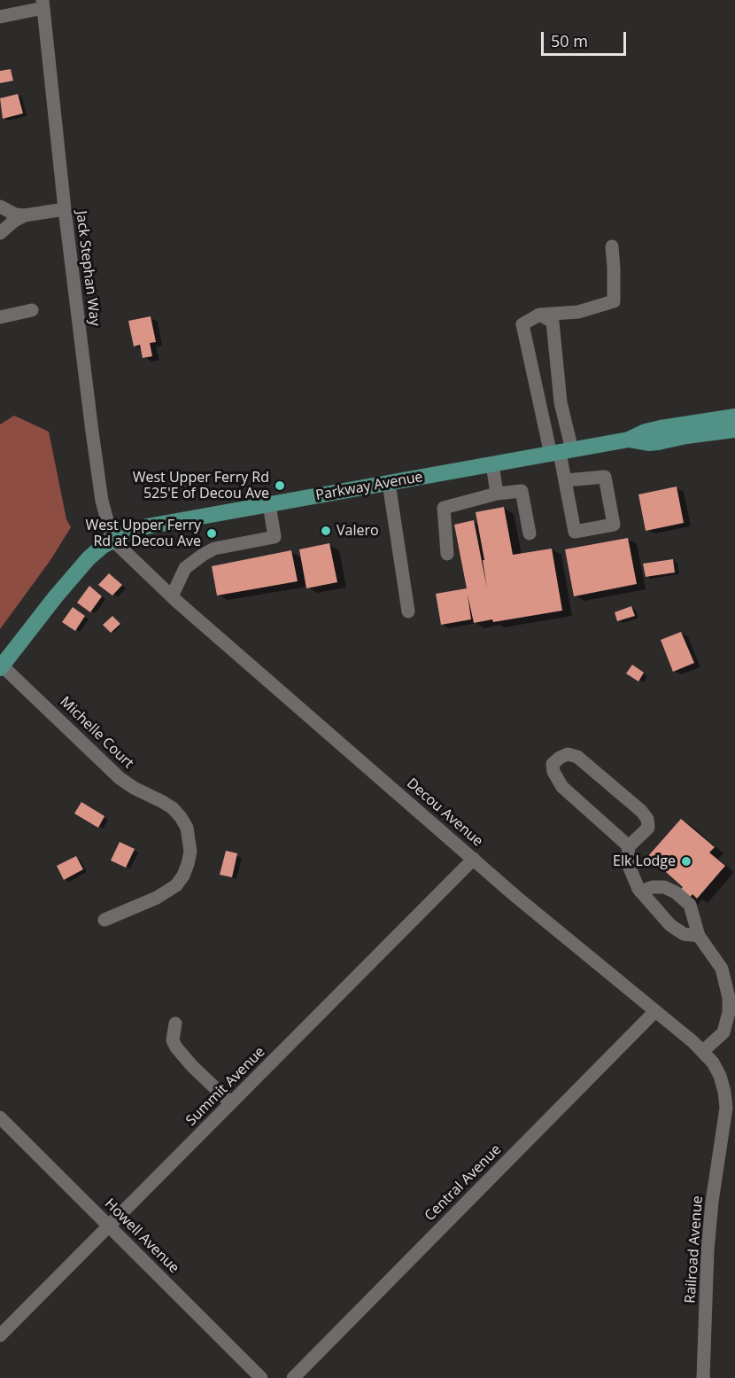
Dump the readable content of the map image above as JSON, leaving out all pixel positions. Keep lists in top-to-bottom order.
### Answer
{
  "streets": {
    "main road": ["Parkway Avenue"],
    "street": [
      "Jack Stephan Way",
      "Michelle Court",
      "Decou Avenue",
      "Summit Avenue",
      "Central Avenue",
      "Howell Avenue",
      "Railroad Avenue"
    ]
  },
  "crossings": [
    ["Jack Stephan Way", "Parkway Avenue"],
    ["Jack Stephan Way", "Decou Avenue"],
    ["Parkway Avenue", "Michelle Court"],
    ["Parkway Avenue", "Decou Avenue"],
    ["Decou Avenue", "Summit Avenue"],
    ["Decou Avenue", "Central Avenue"],
    ["Decou Avenue", "Railroad Avenue"],
    ["Summit Avenue", "Howell Avenue"]
  ],
  "places": [
    "West Upper Ferry Rd 525'E of Decou Ave",
    "Valero",
    "West Upper Ferry Rd at Decou Ave",
    "Elk Lodge"
  ],
  "scale_bar": "50 m"
}
